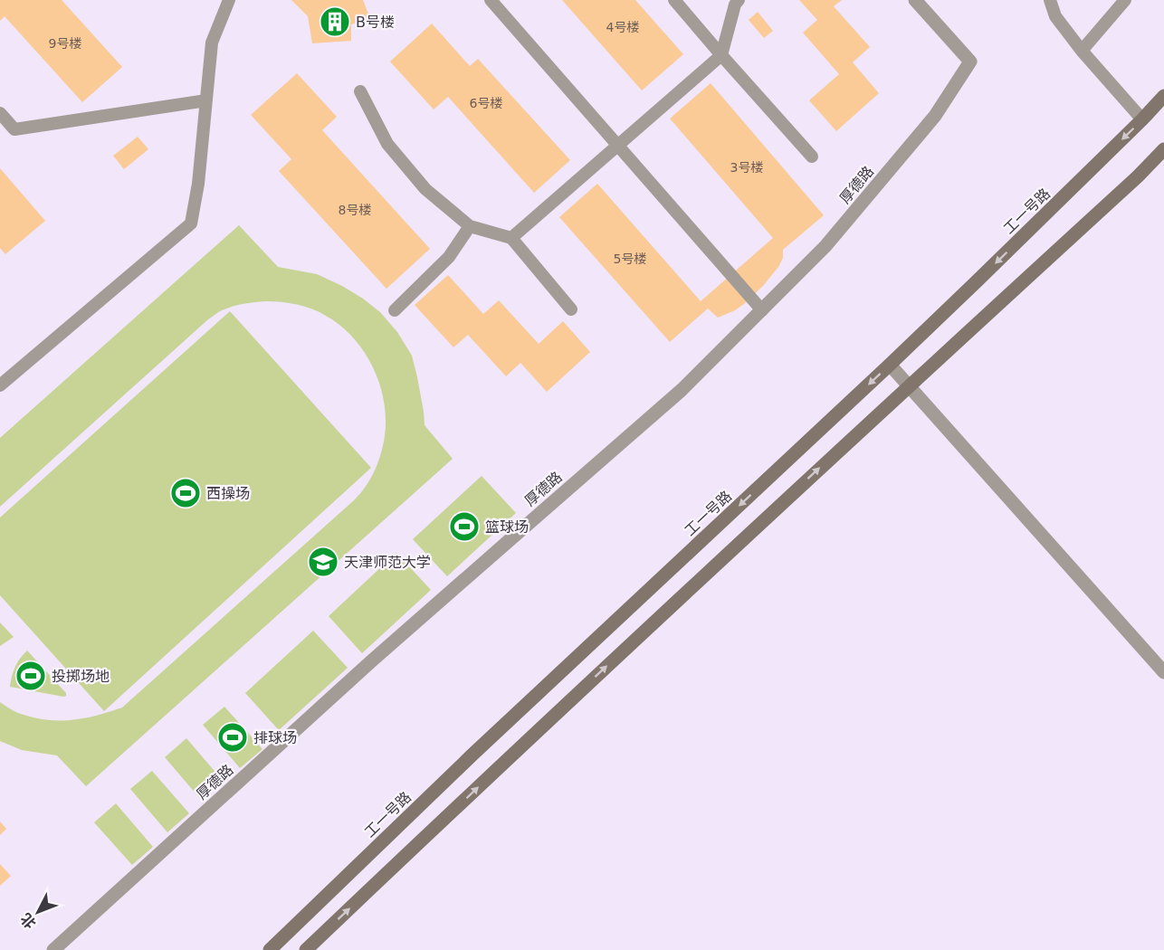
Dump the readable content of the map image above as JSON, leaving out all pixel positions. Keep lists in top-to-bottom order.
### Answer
{
  "streets": {
    "main road": ["工一号路"],
    "street": ["厚德路"]
  },
  "places": {
    "building": ["B号楼"],
    "sports": [
      "西操场",
      "篮球场",
      "投掷场地",
      "排球场"
    ],
    "school or university": ["天津师范大学"]
  },
  "house_numbers": [
    "4号楼",
    "9号楼",
    "6号楼",
    "3号楼",
    "8号楼",
    "5号楼"
  ],
  "north": "bottom left"
}
